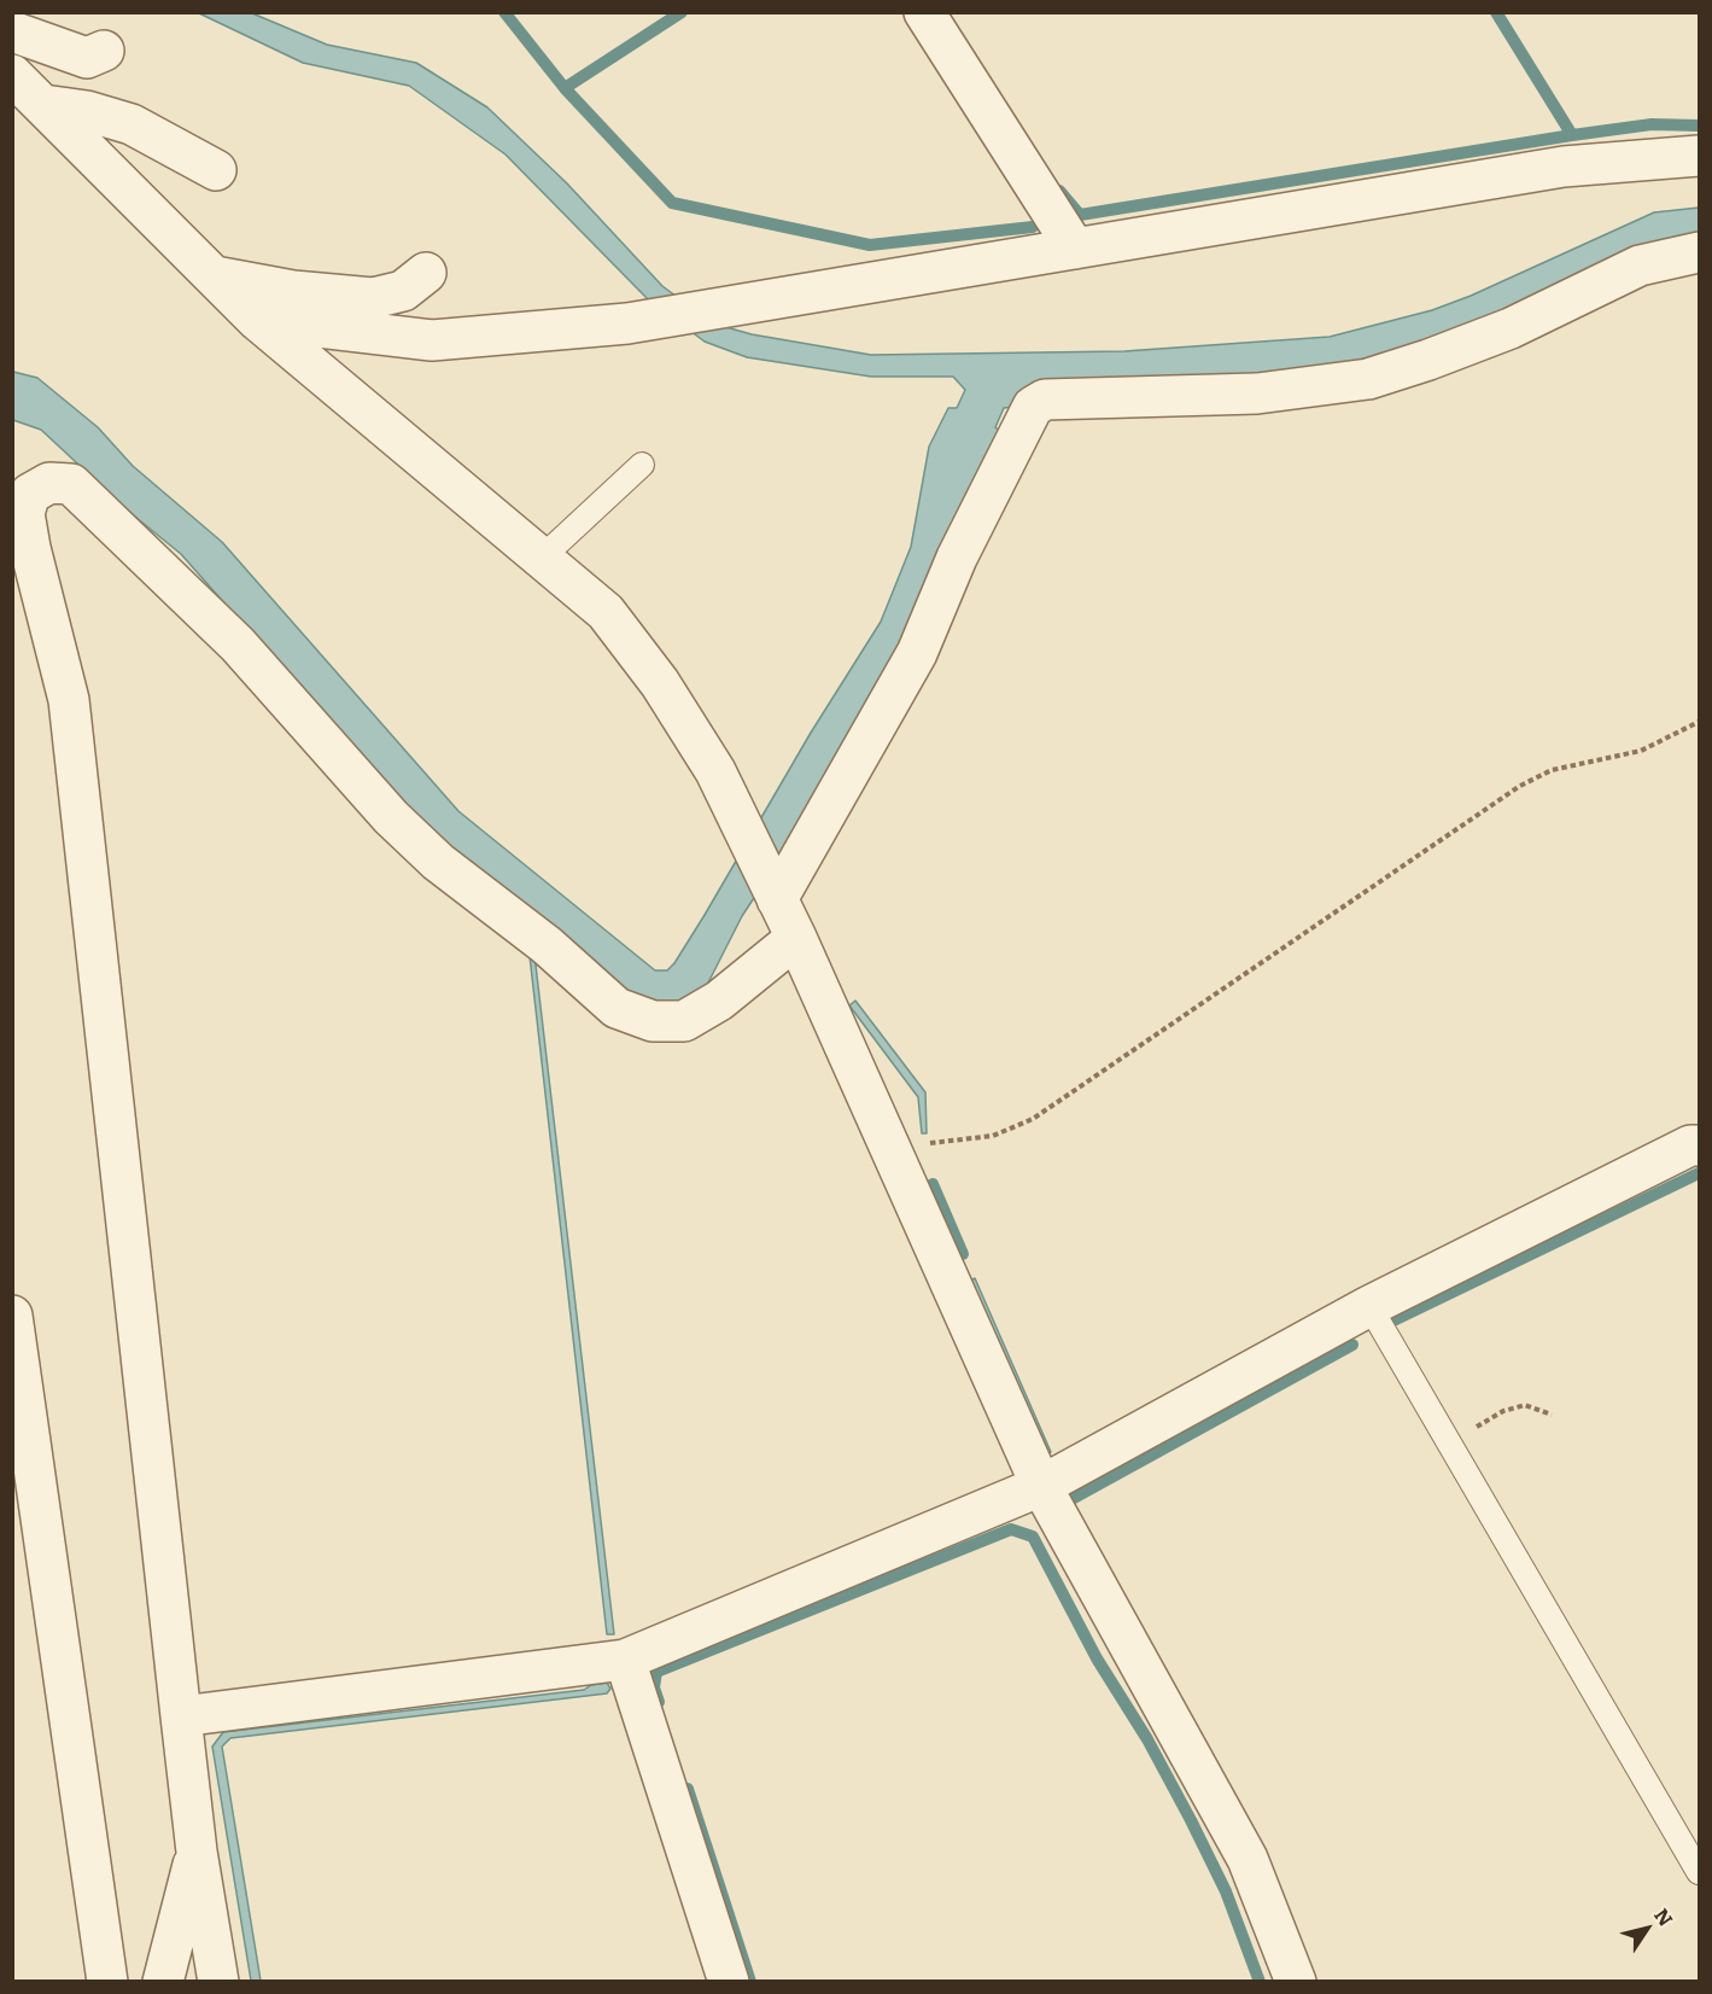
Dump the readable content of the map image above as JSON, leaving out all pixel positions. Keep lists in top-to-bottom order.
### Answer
{
  "north": "top right"
}
